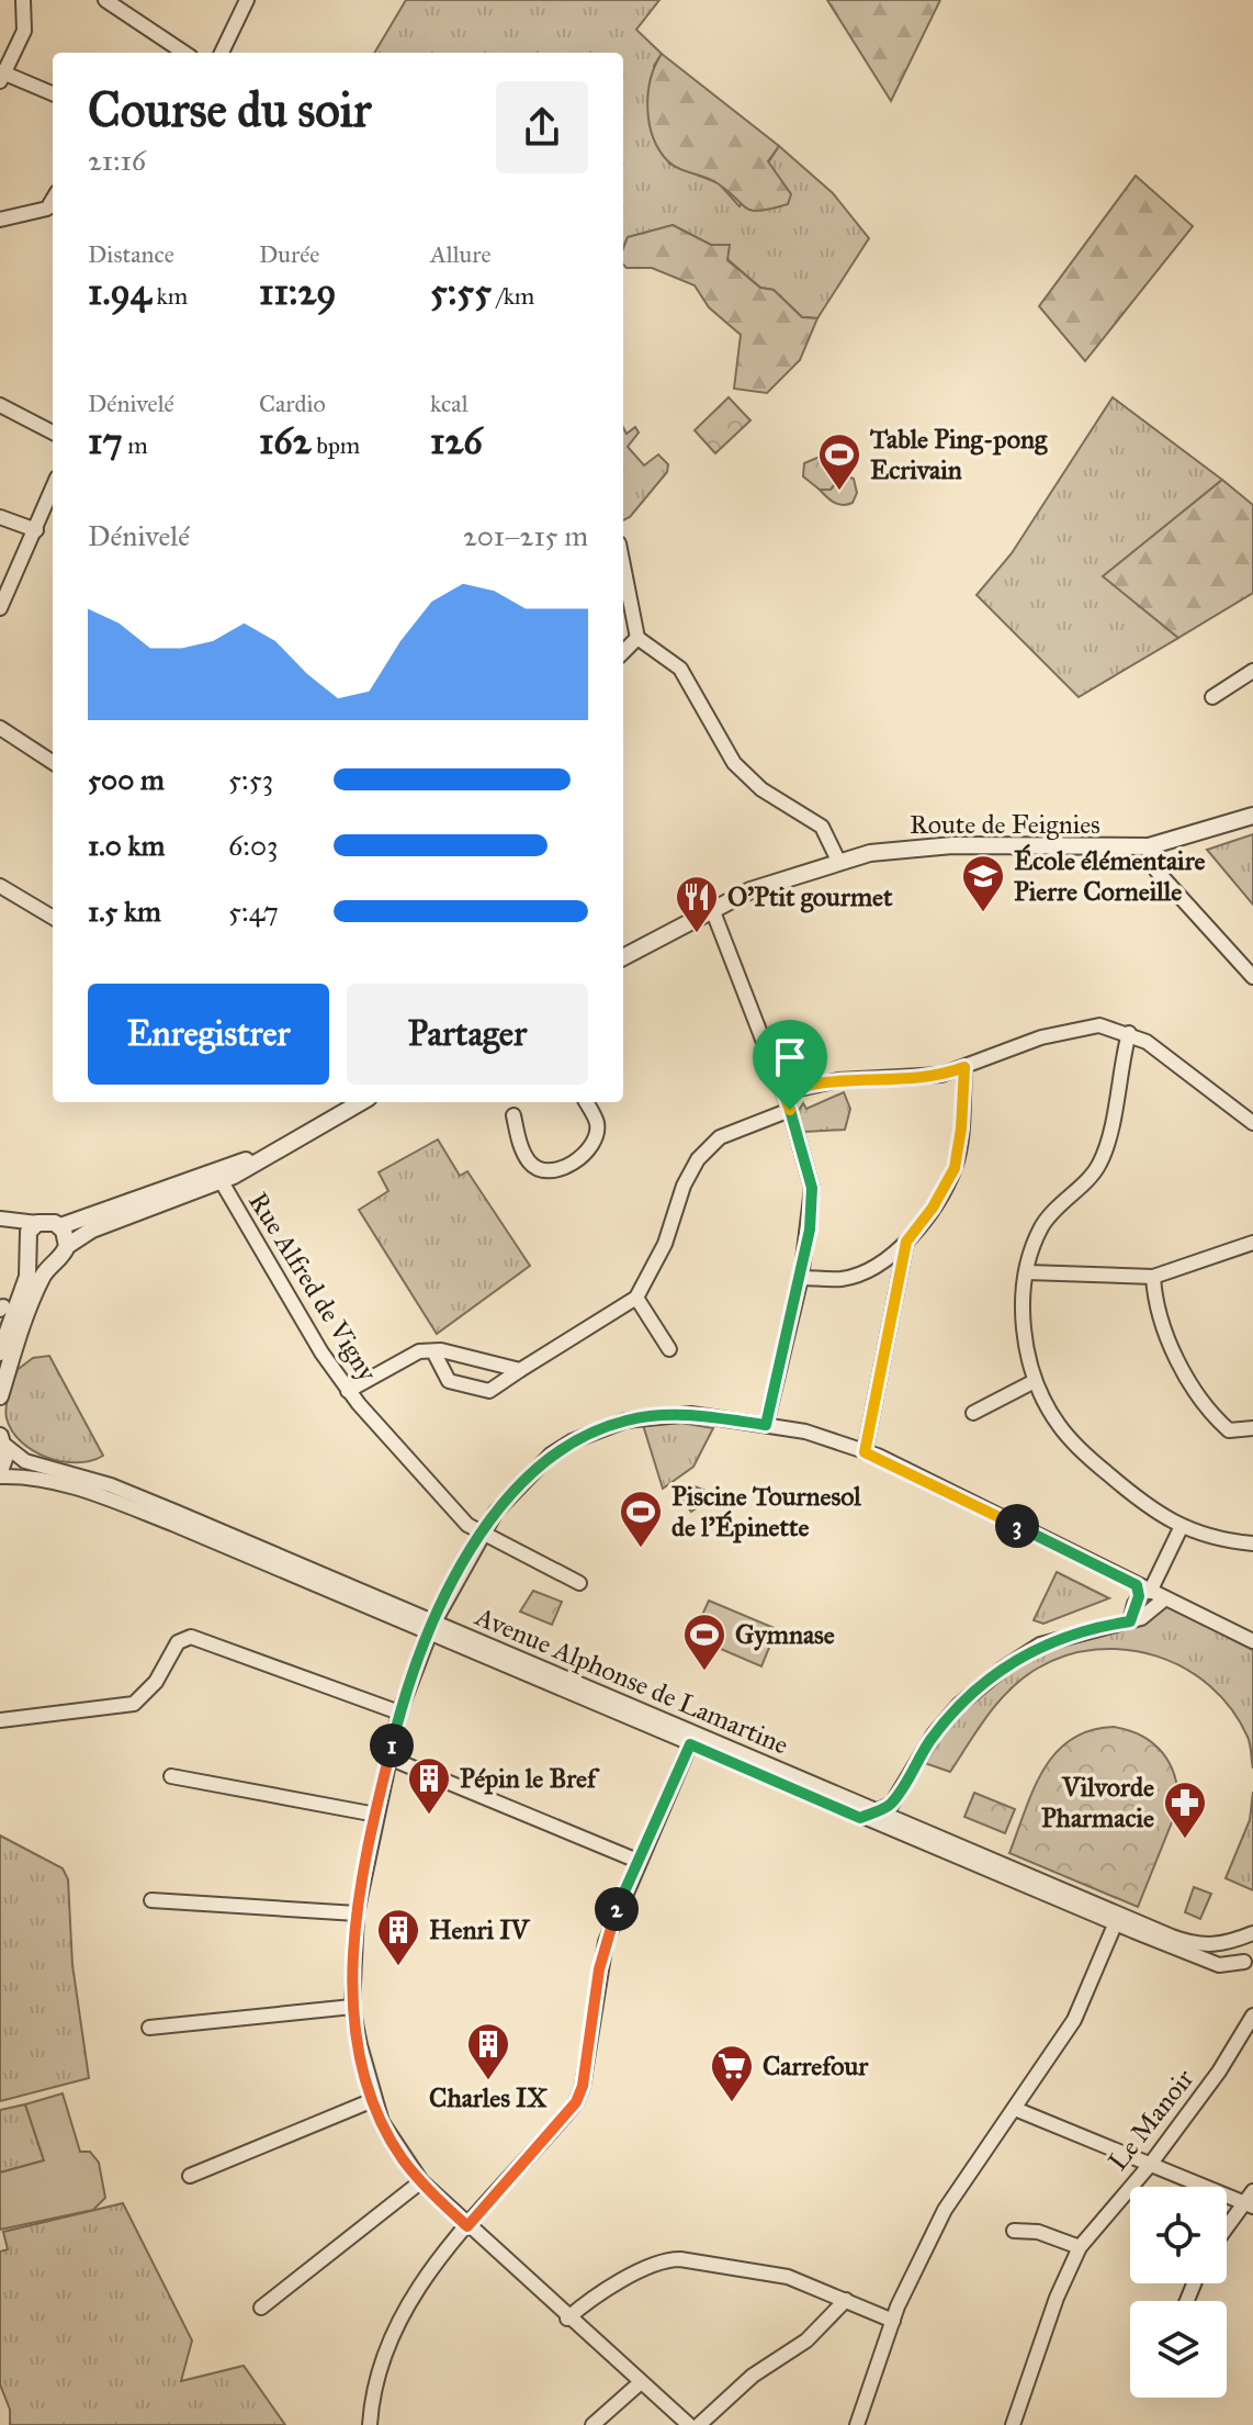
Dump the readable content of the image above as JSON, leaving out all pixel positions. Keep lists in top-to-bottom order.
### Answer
{
  "streets": {
    "street": [
      "Route de Feignies",
      "Rue Alfred de Vigny",
      "Avenue Alphonse de Lamartine",
      "Le Manoir"
    ]
  },
  "places": {
    "sports": ["Table Ping-pong Ecrivain", "Piscine Tournesol de l'Épinette", "Gymnase"],
    "school or university": ["École élémentaire Pierre Corneille"],
    "restaurant": ["O'Ptit gourmet"],
    "building": ["Pépin le Bref", "Henri IV", "Charles IX"],
    "pharmacy": ["Vilvorde Pharmacie"],
    "supermarket": ["Carrefour"]
  },
  "page": {
    "heading": ["Course du soir", "21:16"],
    "stats": [
      ["Distance", "1.94 km"],
      ["Durée", "11:29"],
      ["Allure", "5:55 /km"],
      ["Dénivelé", "17 m"],
      ["Cardio", "162 bpm"],
      ["kcal", "126"]
    ],
    "chart": ["Dénivelé", "201–215 m"],
    "list": [
      {
        "name": "500 m",
        "note": "5:53"
      },
      {
        "name": "1.0 km",
        "note": "6:03"
      },
      {
        "name": "1.5 km",
        "note": "5:47"
      }
    ],
    "buttons": ["Enregistrer", "Partager"],
    "pins": ["3", "1", "2"]
  }
}
